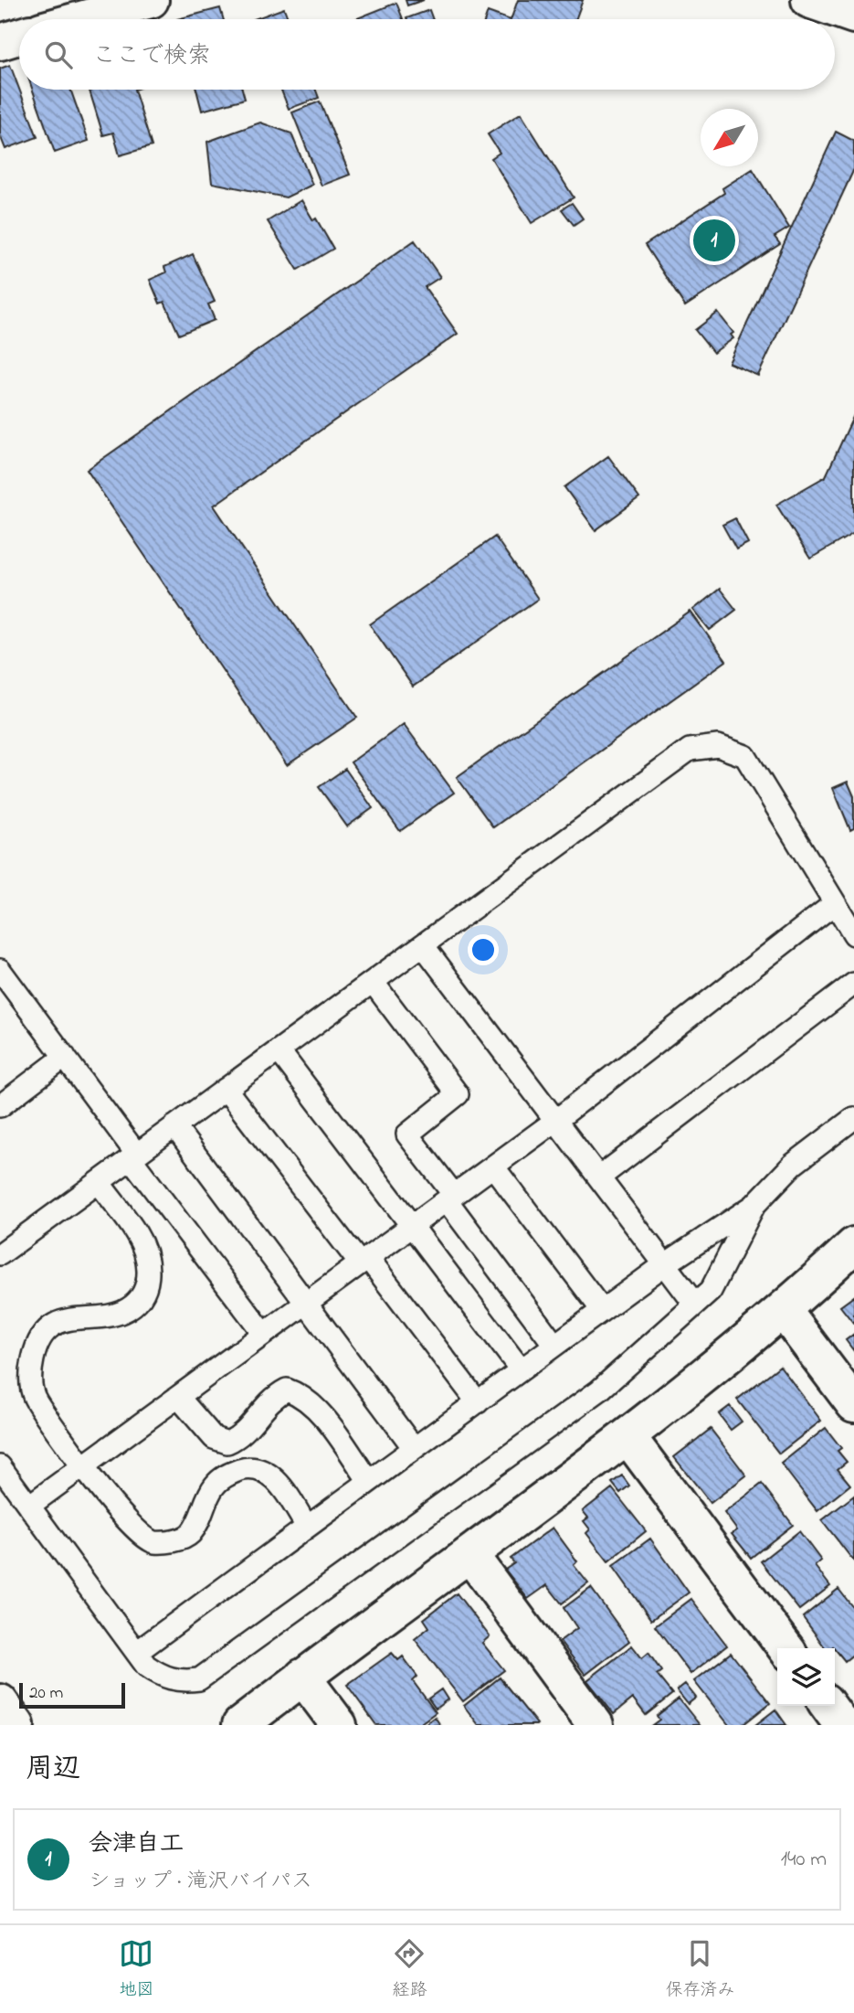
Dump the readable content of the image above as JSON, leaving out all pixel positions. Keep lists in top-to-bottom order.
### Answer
{
  "scale_bar": "20 m",
  "north": "bottom left",
  "page": {
    "search": "ここで検索",
    "pins": "1",
    "scale": "20 m",
    "heading": "周辺",
    "list": [
      {
        "mark": "1",
        "name": "会津自工",
        "note": "ショップ · 滝沢バイパス",
        "value": "140 m"
      }
    ],
    "nav": ["地図", "経路", "保存済み"]
  }
}
